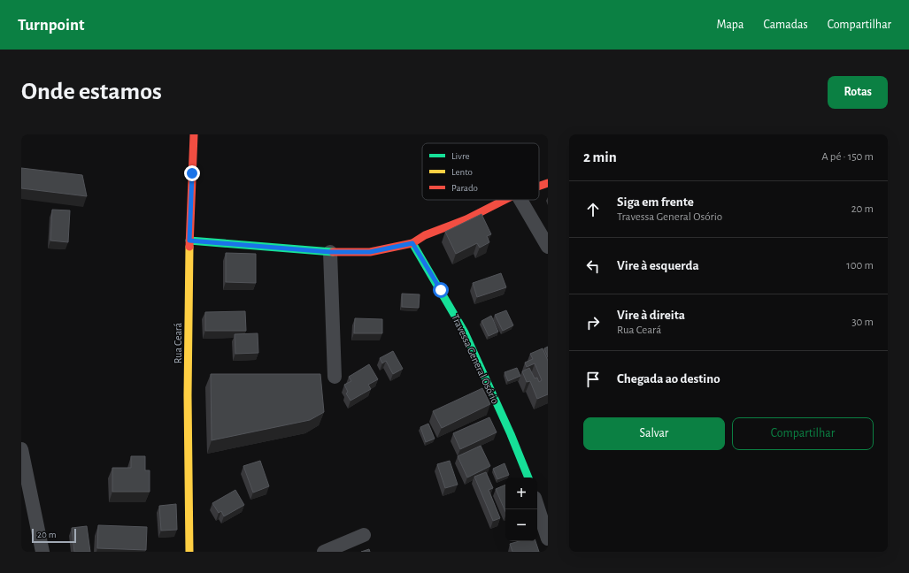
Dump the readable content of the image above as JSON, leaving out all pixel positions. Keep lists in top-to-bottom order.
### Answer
{
  "streets": {
    "street": ["Rua Ceará", "Travessa General Osório"]
  },
  "legend": ["Livre", "Lento", "Parado"],
  "scale_bar": "20 m",
  "page": {
    "header": "Turnpoint",
    "nav": ["Mapa", "Camadas", "Compartilhar"],
    "buttons": [
      "Rotas",
      ["Salvar", "Compartilhar"]
    ],
    "title": "Onde estamos",
    "heading": ["2 min", "A pé · 150 m"],
    "list": [
      ["Siga em frente", "Travessa General Osório", "20 m"],
      ["Vire à esquerda", "100 m"],
      ["Vire à direita", "Rua Ceará", "30 m"],
      "Chegada ao destino"
    ],
    "map_buttons": ["+", "−"],
    "scale": "20 m"
  }
}
